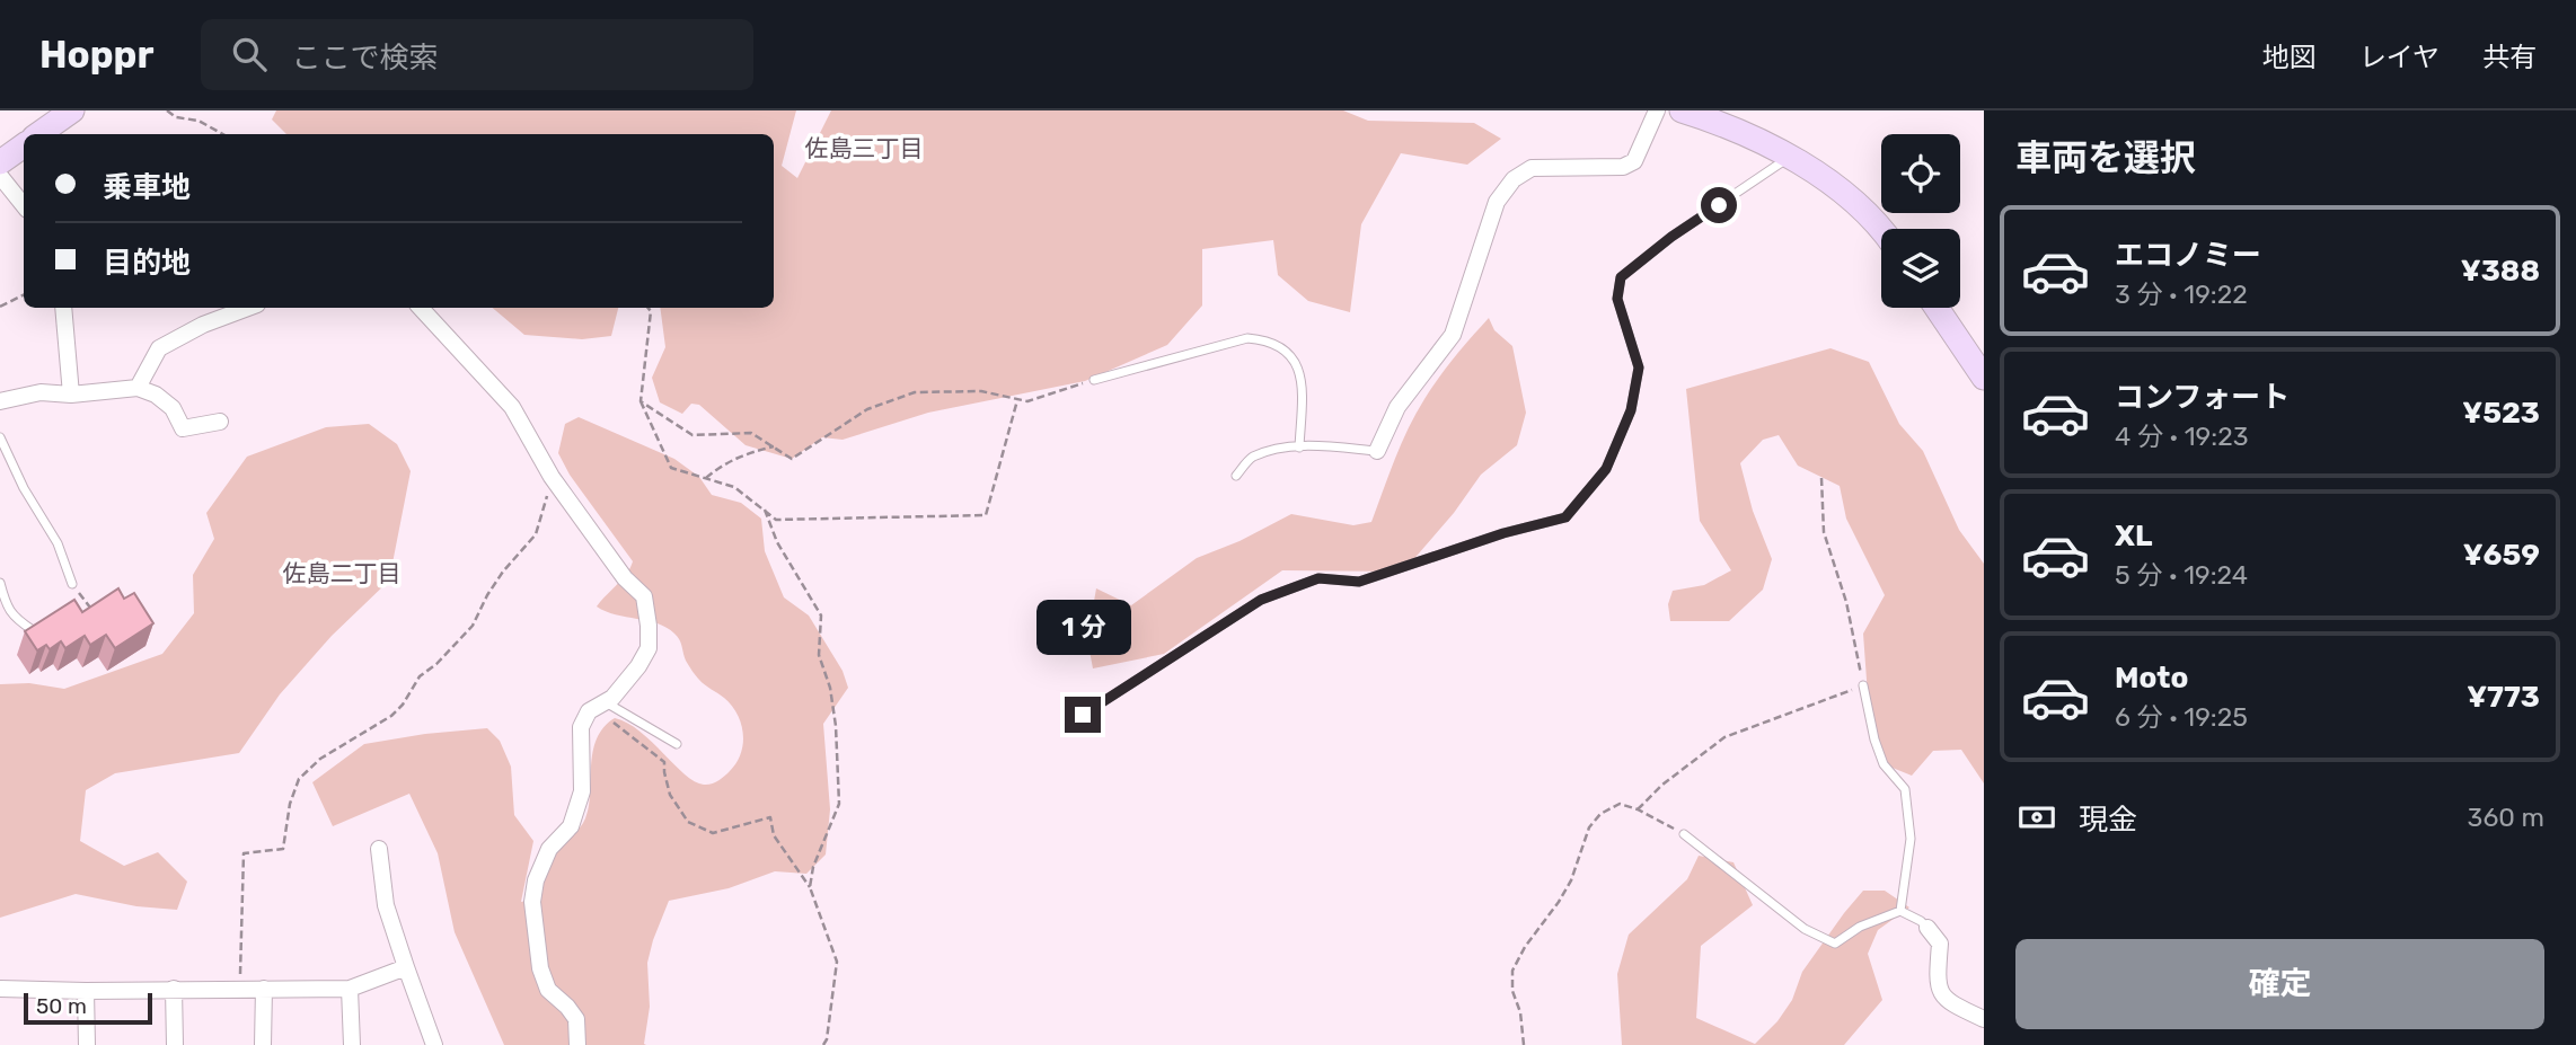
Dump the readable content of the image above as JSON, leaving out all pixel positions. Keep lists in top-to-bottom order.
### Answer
{
  "districts": ["佐島三丁目", "佐島二丁目"],
  "scale_bar": "50 m",
  "page": {
    "header": "Hoppr",
    "search": "ここで検索",
    "nav": ["地図", "レイヤ", "共有"],
    "heading": "車両を選択",
    "banner": ["乗車地", "目的地"],
    "list": [
      {
        "name": "エコノミー",
        "note": "3 分 · 19:22",
        "value": "¥388"
      },
      {
        "name": "コンフォート",
        "note": "4 分 · 19:23",
        "value": "¥523"
      },
      {
        "name": "XL",
        "note": "5 分 · 19:24",
        "value": "¥659"
      },
      {
        "name": "Moto",
        "note": "6 分 · 19:25",
        "value": "¥773"
      }
    ],
    "bubble": "1 分",
    "pay": ["現金", "360 m"],
    "buttons": "確定",
    "scale": "50 m"
  }
}
